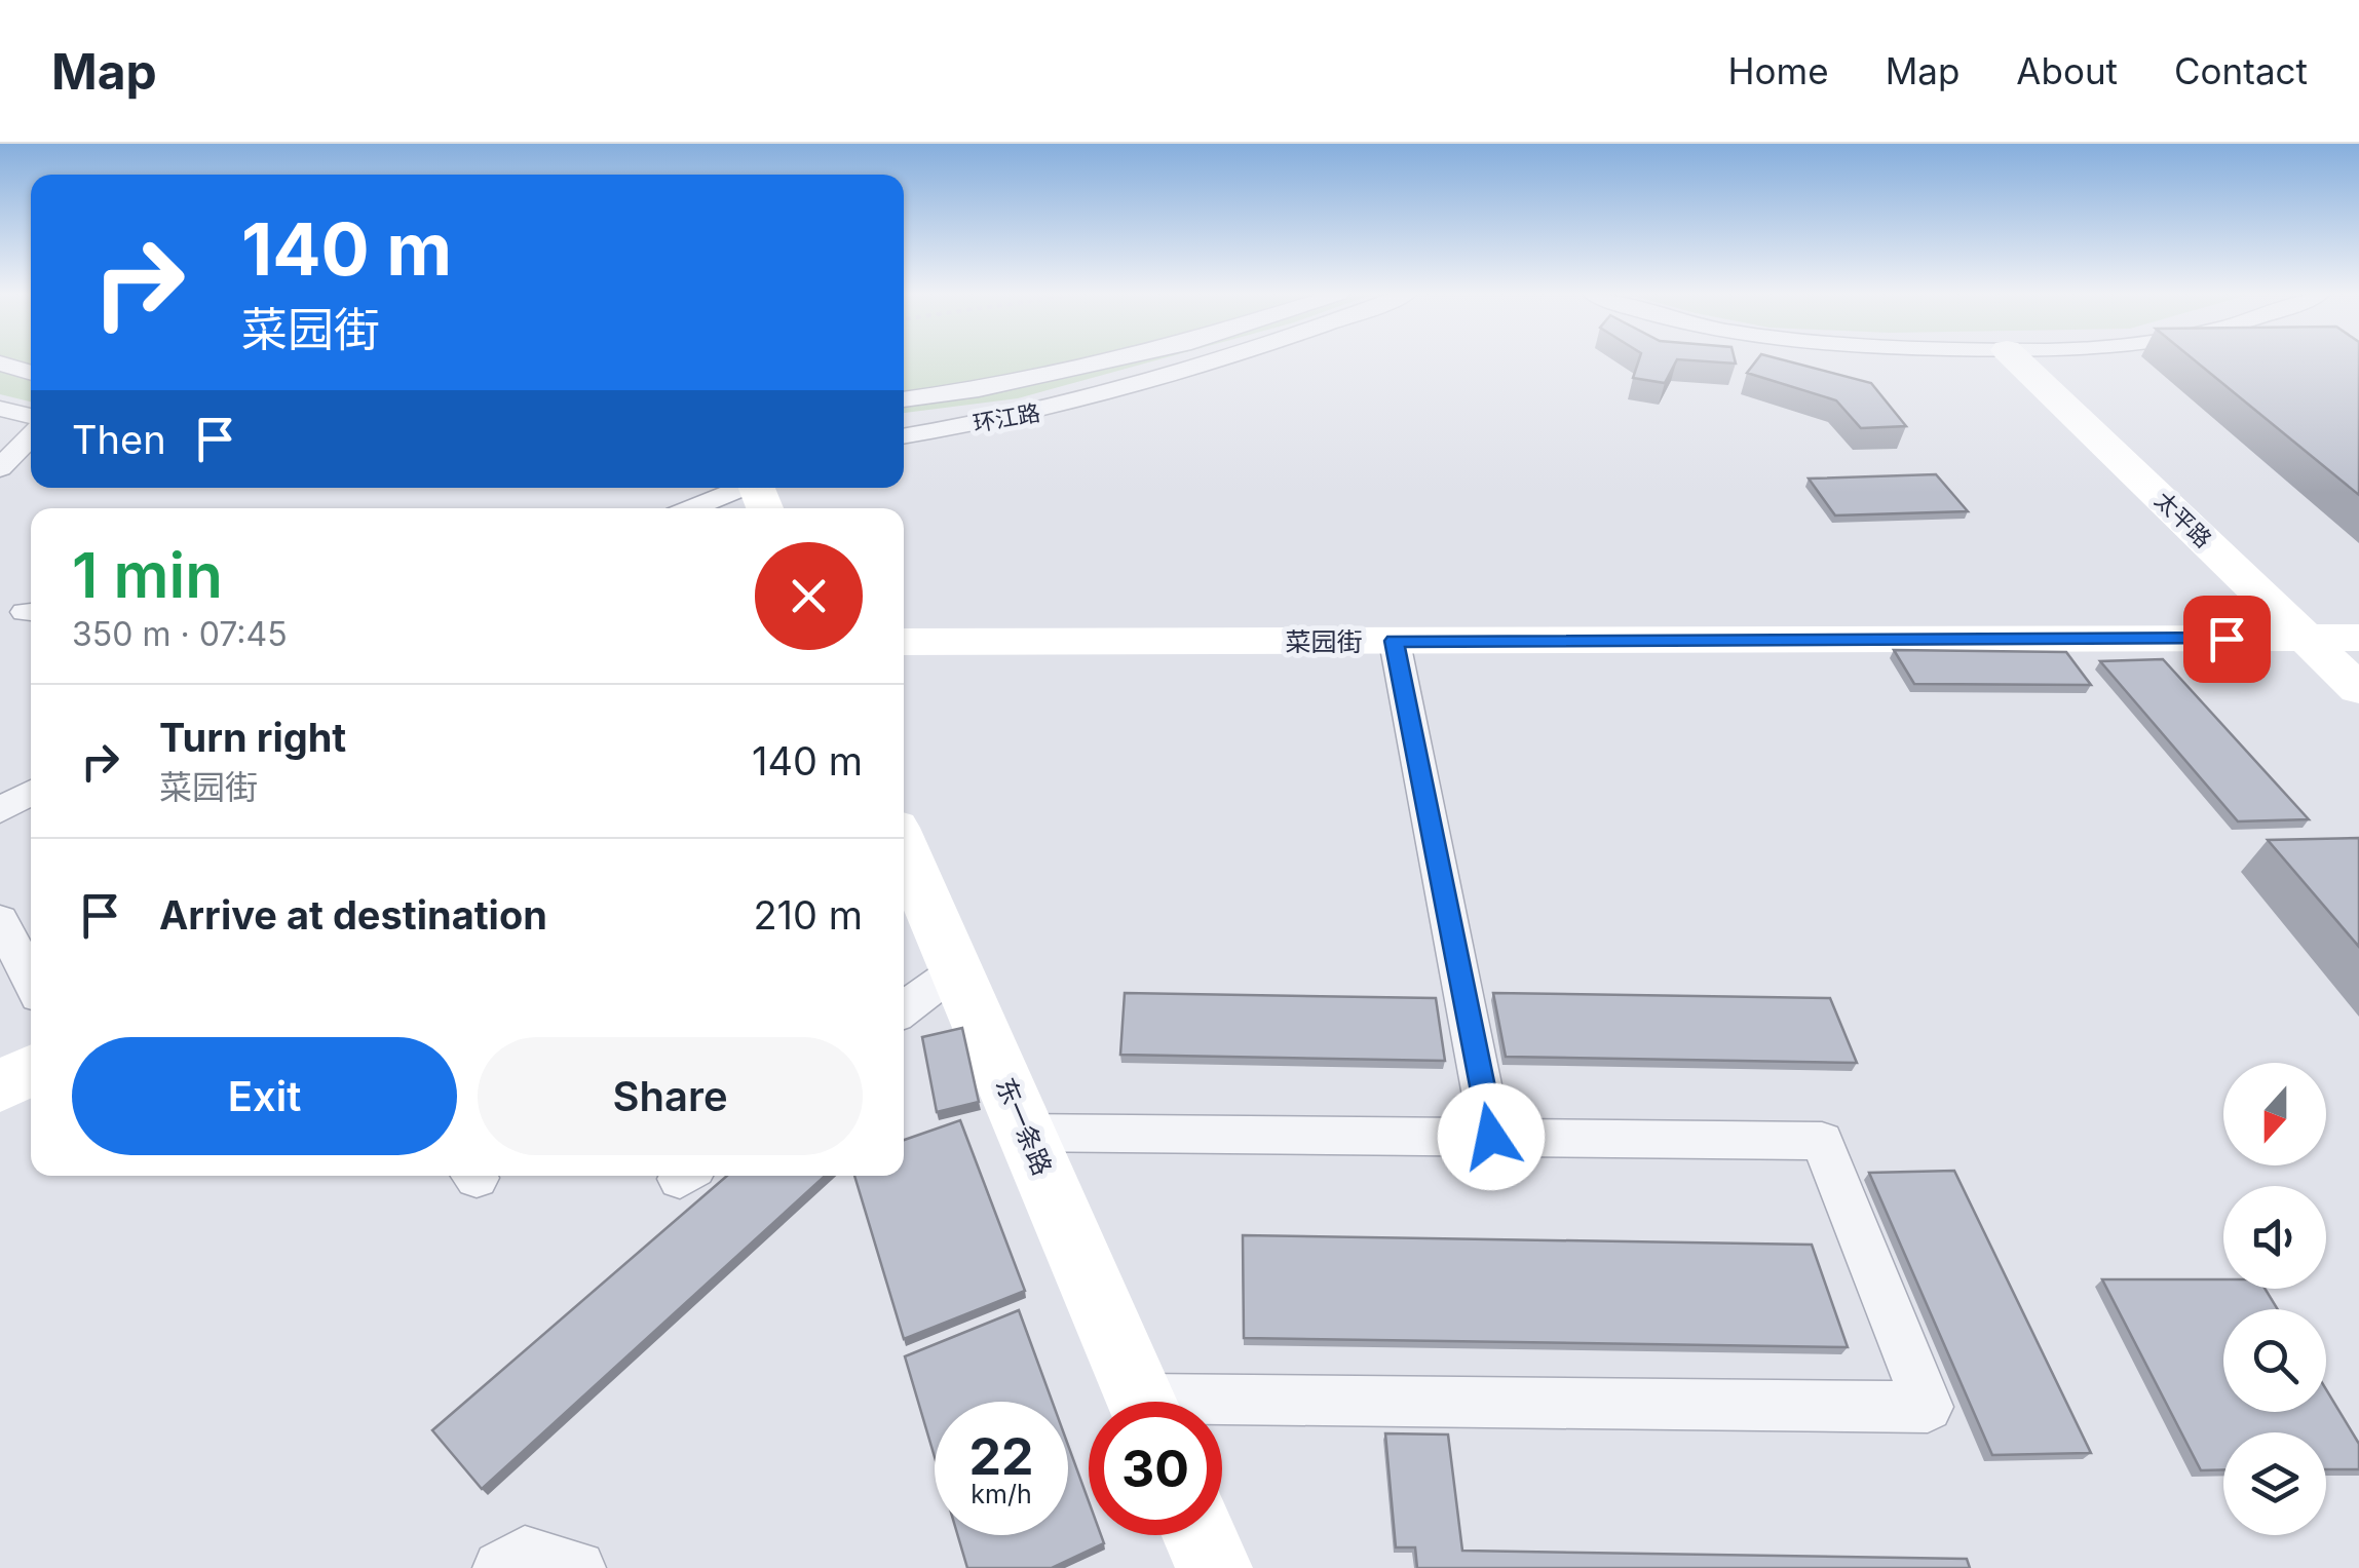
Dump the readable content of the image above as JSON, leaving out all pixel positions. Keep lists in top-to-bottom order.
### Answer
{
  "streets": {
    "street": [
      "环江路",
      "太平路",
      "菜园街",
      "东一条路"
    ]
  },
  "crossings": [
    ["太平路", "菜园街"]
  ],
  "north": "bottom",
  "page": {
    "header": "Map",
    "nav": [
      "Home",
      "Map",
      "About",
      "Contact"
    ],
    "turn": ["140 m", "菜园街"],
    "then": "Then",
    "heading": ["1 min", "350 m · 07:45"],
    "list": [
      {
        "name": "Turn right",
        "note": "菜园街",
        "value": "140 m"
      },
      {
        "name": "Arrive at destination",
        "value": "210 m"
      }
    ],
    "buttons": ["Exit", "Share"],
    "speed": "22 km/h",
    "limit": "30"
  }
}
